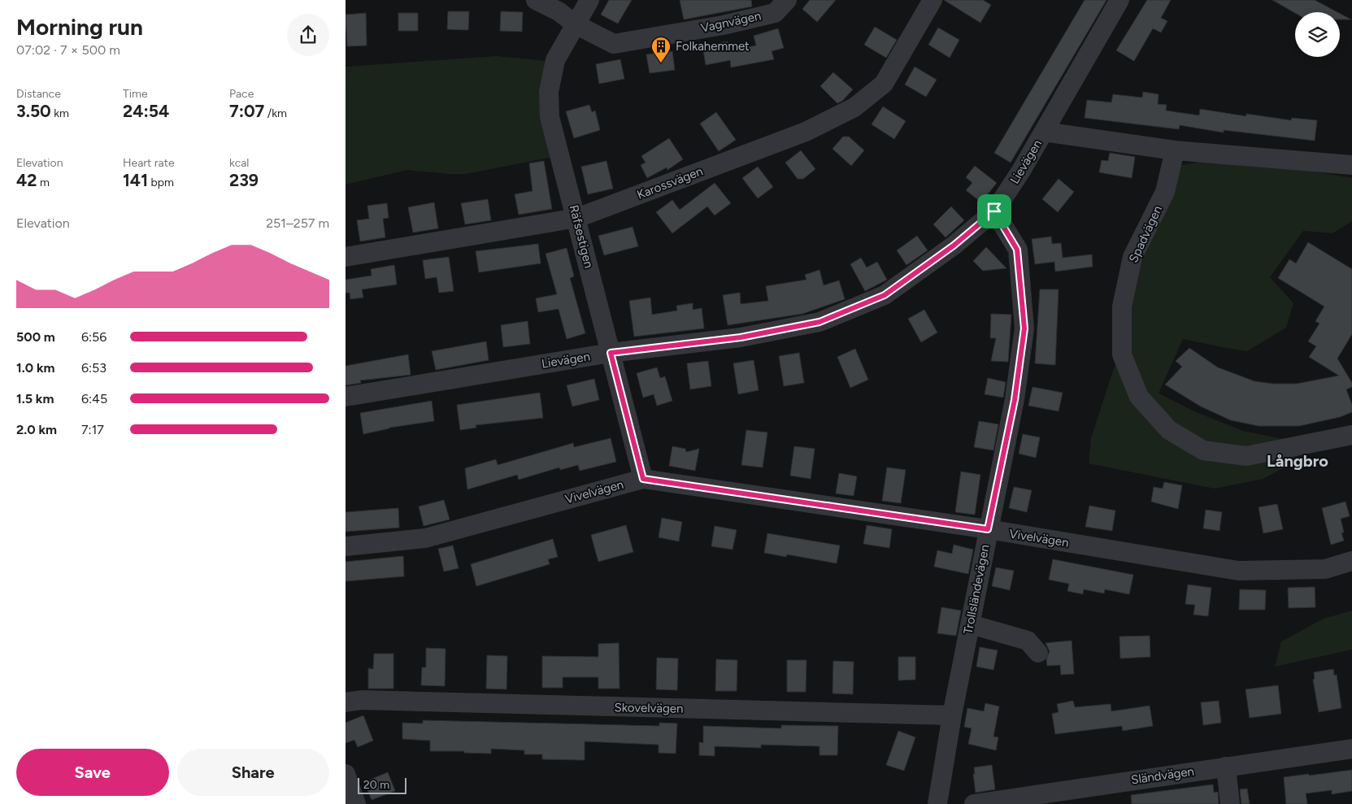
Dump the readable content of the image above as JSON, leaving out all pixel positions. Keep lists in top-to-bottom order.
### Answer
{
  "streets": {
    "street": [
      "Vagnvägen",
      "Lievägen",
      "Karossvägen",
      "Spadvägen",
      "Räfsestigen",
      "Vivelvägen",
      "Trollsländevägen",
      "Skovelvägen",
      "Sländvägen"
    ]
  },
  "crossings": [
    ["Vagnvägen", "Räfsestigen"],
    ["Lievägen", "Räfsestigen"],
    ["Lievägen", "Trollsländevägen"],
    ["Karossvägen", "Räfsestigen"],
    ["Räfsestigen", "Vivelvägen"],
    ["Vivelvägen", "Trollsländevägen"],
    ["Trollsländevägen", "Skovelvägen"]
  ],
  "districts": ["Långbro"],
  "places": {
    "building": ["Folkahemmet"]
  },
  "scale_bar": "20 m",
  "page": {
    "heading": ["Morning run", "07:02 · 7 × 500 m"],
    "stats": [
      ["Distance", "3.50 km"],
      ["Time", "24:54"],
      ["Pace", "7:07 /km"],
      ["Elevation", "42 m"],
      ["Heart rate", "141 bpm"],
      ["kcal", "239"]
    ],
    "chart": ["Elevation", "251–257 m"],
    "list": [
      {
        "name": "500 m",
        "note": "6:56"
      },
      {
        "name": "1.0 km",
        "note": "6:53"
      },
      {
        "name": "1.5 km",
        "note": "6:45"
      },
      {
        "name": "2.0 km",
        "note": "7:17"
      }
    ],
    "buttons": ["Save", "Share"],
    "scale": "20 m"
  }
}
